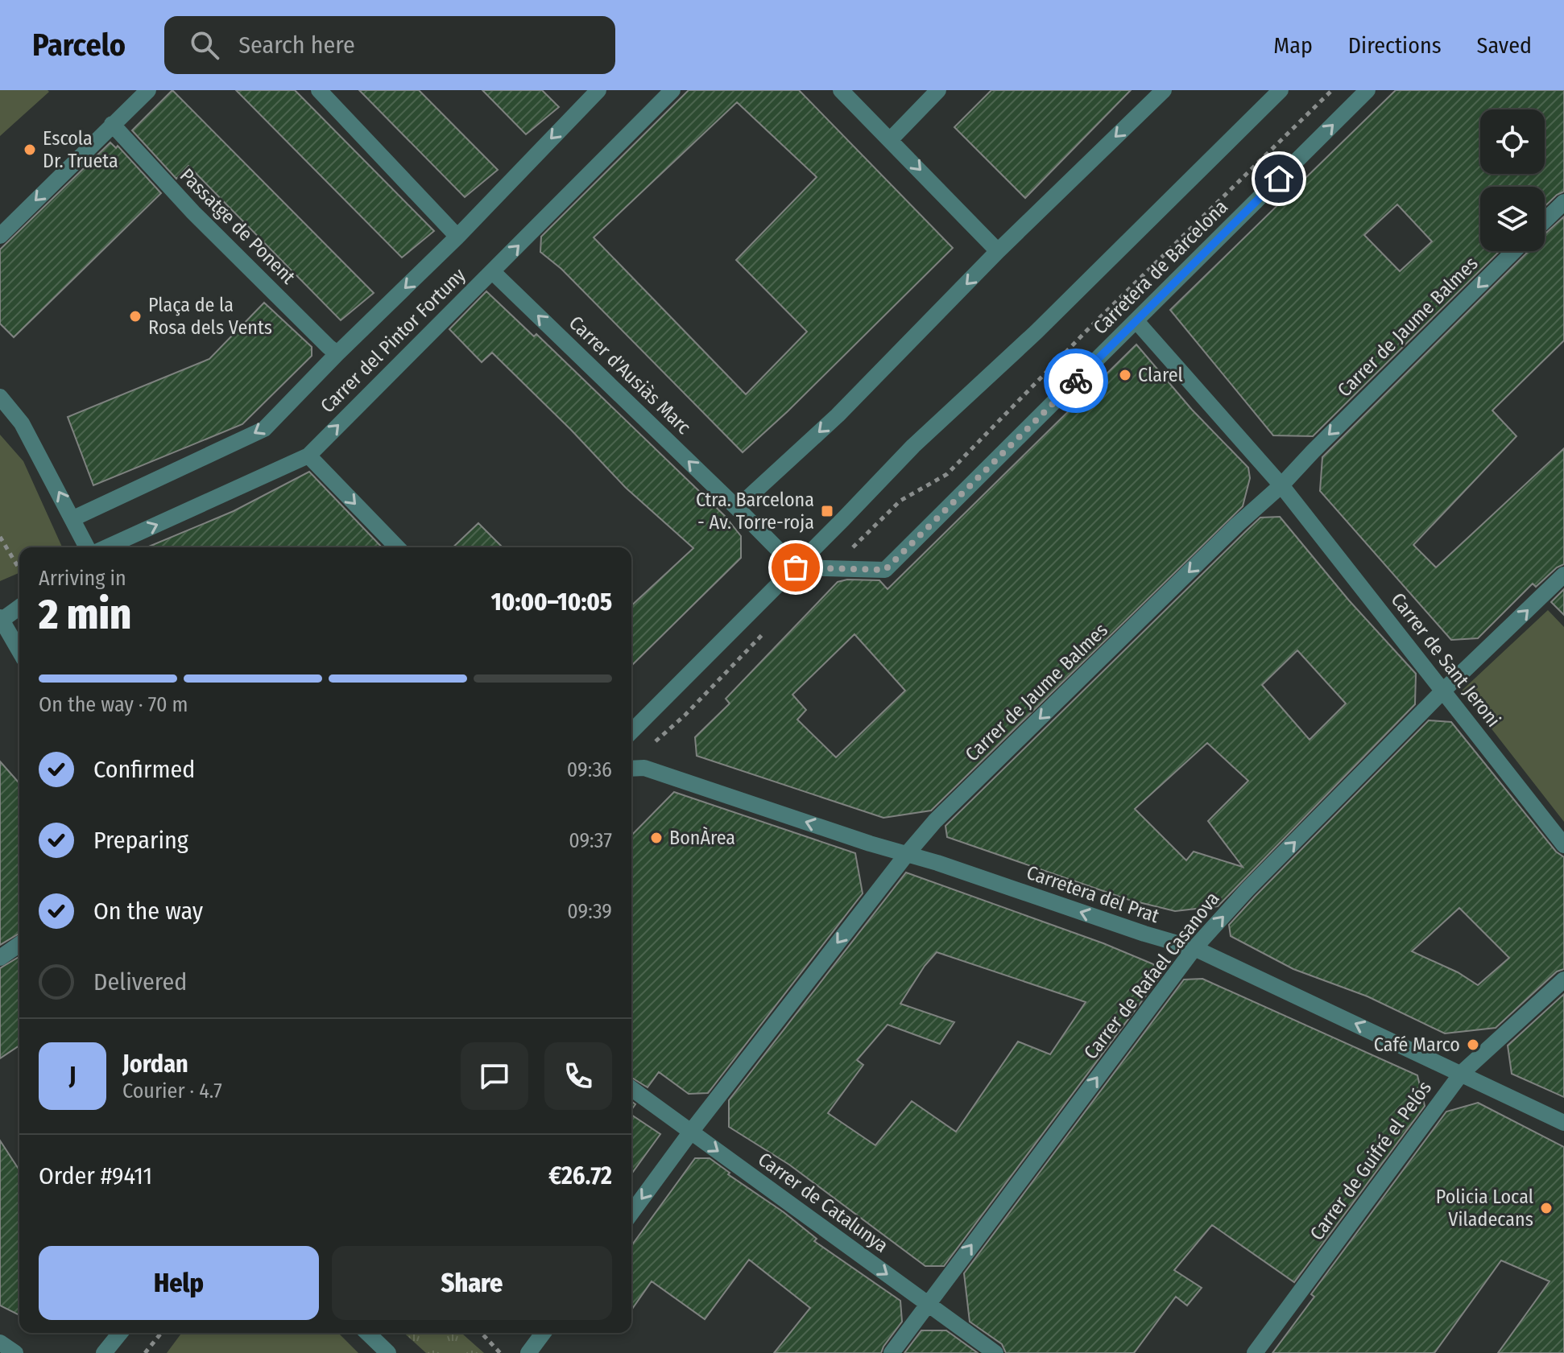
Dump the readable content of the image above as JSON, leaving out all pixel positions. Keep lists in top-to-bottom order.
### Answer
{
  "streets": {
    "street": [
      "Passatge de Ponent",
      "Carretera de Barcelona",
      "Carrer de Jaume Balmes",
      "Carrer del Pintor Fortuny",
      "Carrer d'Ausiàs Marc",
      "Carrer de Sant Jeroni",
      "Carretera del Prat",
      "Carrer de Rafael Casanova",
      "Carrer de Guifré el Pelós",
      "Carrer de Catalunya"
    ]
  },
  "crossings": [
    ["Passatge de Ponent", "Carrer del Pintor Fortuny"],
    ["Carretera de Barcelona", "Carrer d'Ausiàs Marc"],
    ["Carrer de Jaume Balmes", "Carrer de Sant Jeroni"],
    ["Carrer de Jaume Balmes", "Carretera del Prat"],
    ["Carrer de Jaume Balmes", "Carrer de Catalunya"],
    ["Carrer del Pintor Fortuny", "Carrer d'Ausiàs Marc"],
    ["Carrer de Sant Jeroni", "Carrer de Rafael Casanova"],
    ["Carretera del Prat", "Carrer de Rafael Casanova"],
    ["Carretera del Prat", "Carrer de Guifré el Pelós"],
    ["Carrer de Rafael Casanova", "Carrer de Catalunya"]
  ],
  "one_way": [
    "Carrer de Jaume Balmes",
    "Carrer d'Ausiàs Marc",
    "Carretera del Prat",
    "Carrer de Rafael Casanova",
    "Carrer de Catalunya"
  ],
  "places": {
    "other": [
      "Escola Dr. Trueta",
      "Plaça de la Rosa dels Vents",
      "Clarel",
      "BonÀrea",
      "Café Marco",
      "Policia Local Viladecans"
    ],
    "transit": ["Ctra. Barcelona - Av. Torre-roja"]
  },
  "page": {
    "header": "Parcelo",
    "search": "Search here",
    "nav": ["Map", "Directions", "Saved"],
    "heading": ["2 min", "Arriving in", "10:00–10:05"],
    "panel": [
      "Jordan",
      "Courier · 4.7",
      "Order #9411",
      "€26.72"
    ],
    "bar": "On the way · 70 m",
    "list": [
      ["Confirmed", "09:36"],
      ["Preparing", "09:37"],
      ["On the way", "09:39"],
      "Delivered"
    ],
    "round": "J",
    "buttons": ["Help", "Share"]
  }
}
